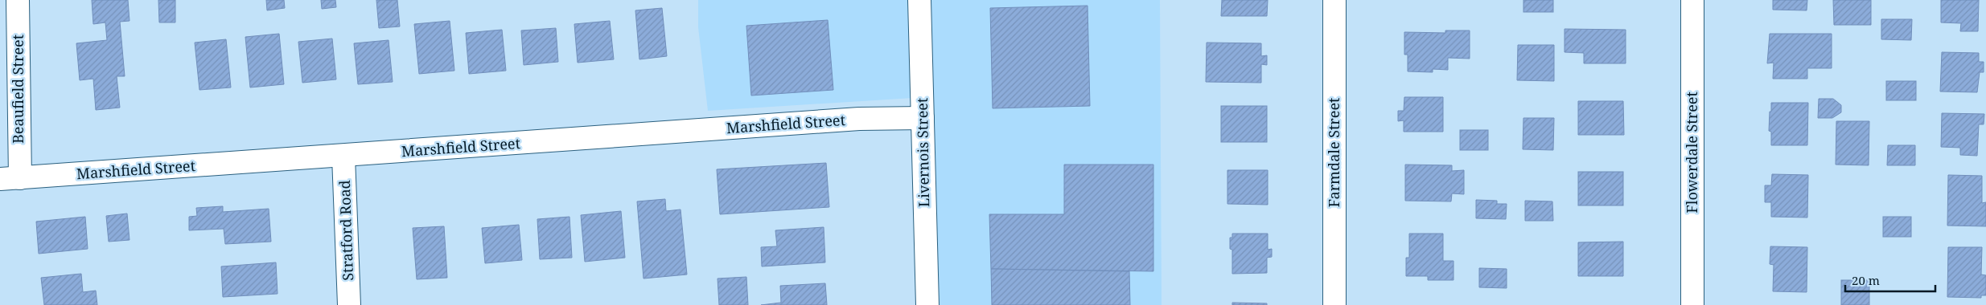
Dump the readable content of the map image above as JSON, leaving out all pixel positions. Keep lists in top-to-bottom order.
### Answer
{
  "streets": {
    "street": [
      "Beaufield Street",
      "Marshfield Street",
      "Livernois Street",
      "Farmdale Street",
      "Flowerdale Street",
      "Stratford Road"
    ]
  },
  "crossings": [
    ["Beaufield Street", "Marshfield Street"],
    ["Marshfield Street", "Livernois Street"],
    ["Marshfield Street", "Stratford Road"]
  ],
  "scale_bar": "20 m"
}
